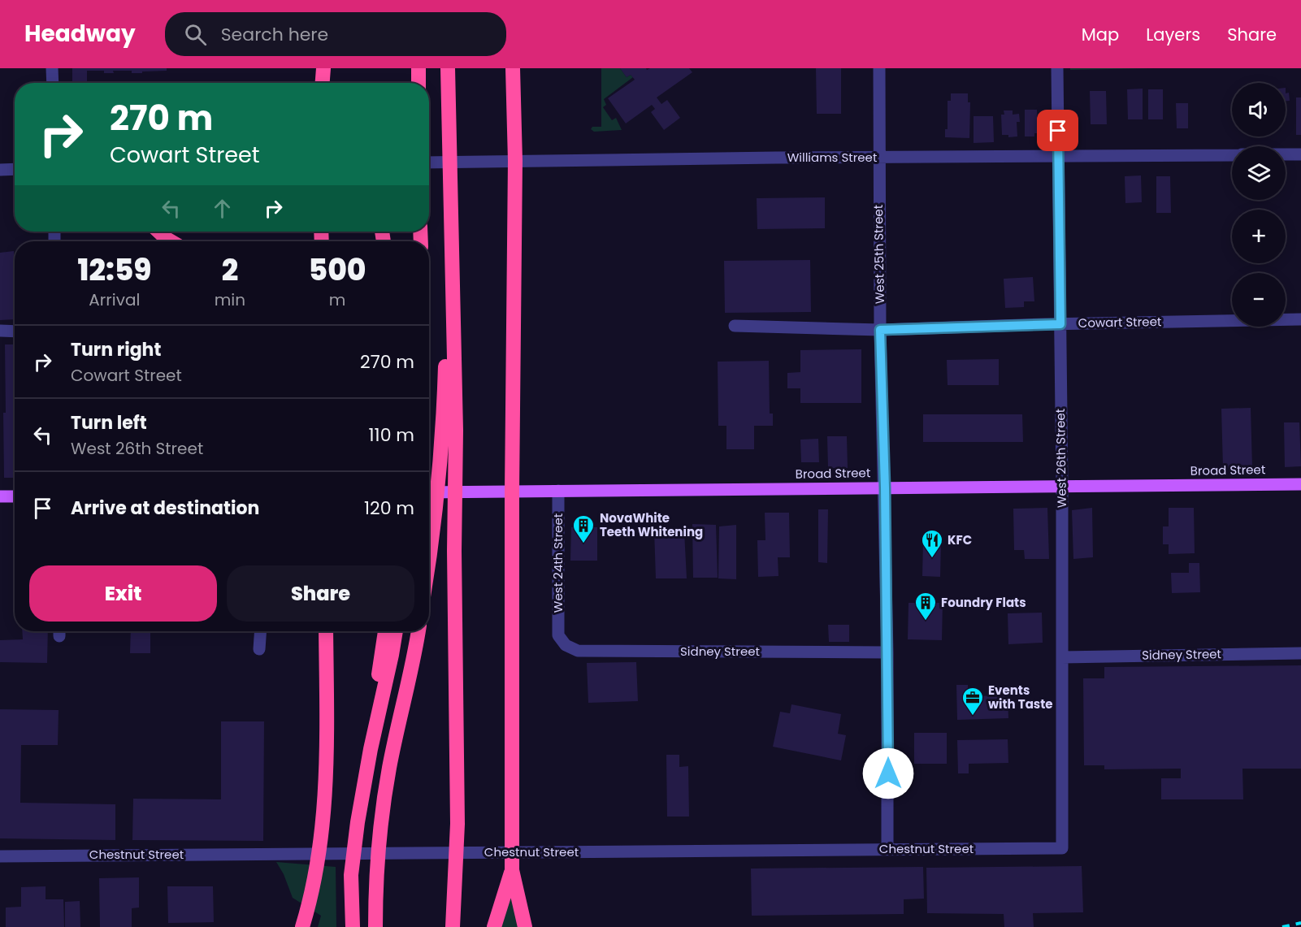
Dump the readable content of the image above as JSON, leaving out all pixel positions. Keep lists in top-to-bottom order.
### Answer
{
  "streets": {
    "main road": ["Broad Street"],
    "street": [
      "Williams Street",
      "West 25th Street",
      "Cowart Street",
      "West 26th Street",
      "West 24th Street",
      "Sidney Street",
      "Chestnut Street"
    ]
  },
  "crossings": [
    ["Williams Street", "West 25th Street"],
    ["Williams Street", "West 26th Street"],
    ["West 25th Street", "Cowart Street"],
    ["West 25th Street", "Broad Street"],
    ["West 25th Street", "Sidney Street"],
    ["West 25th Street", "Chestnut Street"],
    ["Cowart Street", "West 26th Street"],
    ["West 26th Street", "Broad Street"],
    ["West 26th Street", "Sidney Street"],
    ["West 26th Street", "Chestnut Street"],
    ["Broad Street", "West 24th Street"],
    ["West 24th Street", "Sidney Street"]
  ],
  "places": {
    "building": ["NovaWhite Teeth Whitening", "Foundry Flats"],
    "restaurant": ["KFC"],
    "office": ["Events with Taste"]
  },
  "page": {
    "header": "Headway",
    "search": "Search here",
    "nav": ["Map", "Layers", "Share"],
    "map_buttons": ["+", "−"],
    "turn": ["270 m", "Cowart Street"],
    "eta": [
      "12:59",
      "Arrival",
      "2",
      "min",
      "500",
      "m"
    ],
    "list": [
      {
        "name": "Turn right",
        "note": "Cowart Street",
        "value": "270 m"
      },
      {
        "name": "Turn left",
        "note": "West 26th Street",
        "value": "110 m"
      },
      {
        "name": "Arrive at destination",
        "value": "120 m"
      }
    ],
    "buttons": ["Exit", "Share"]
  }
}
